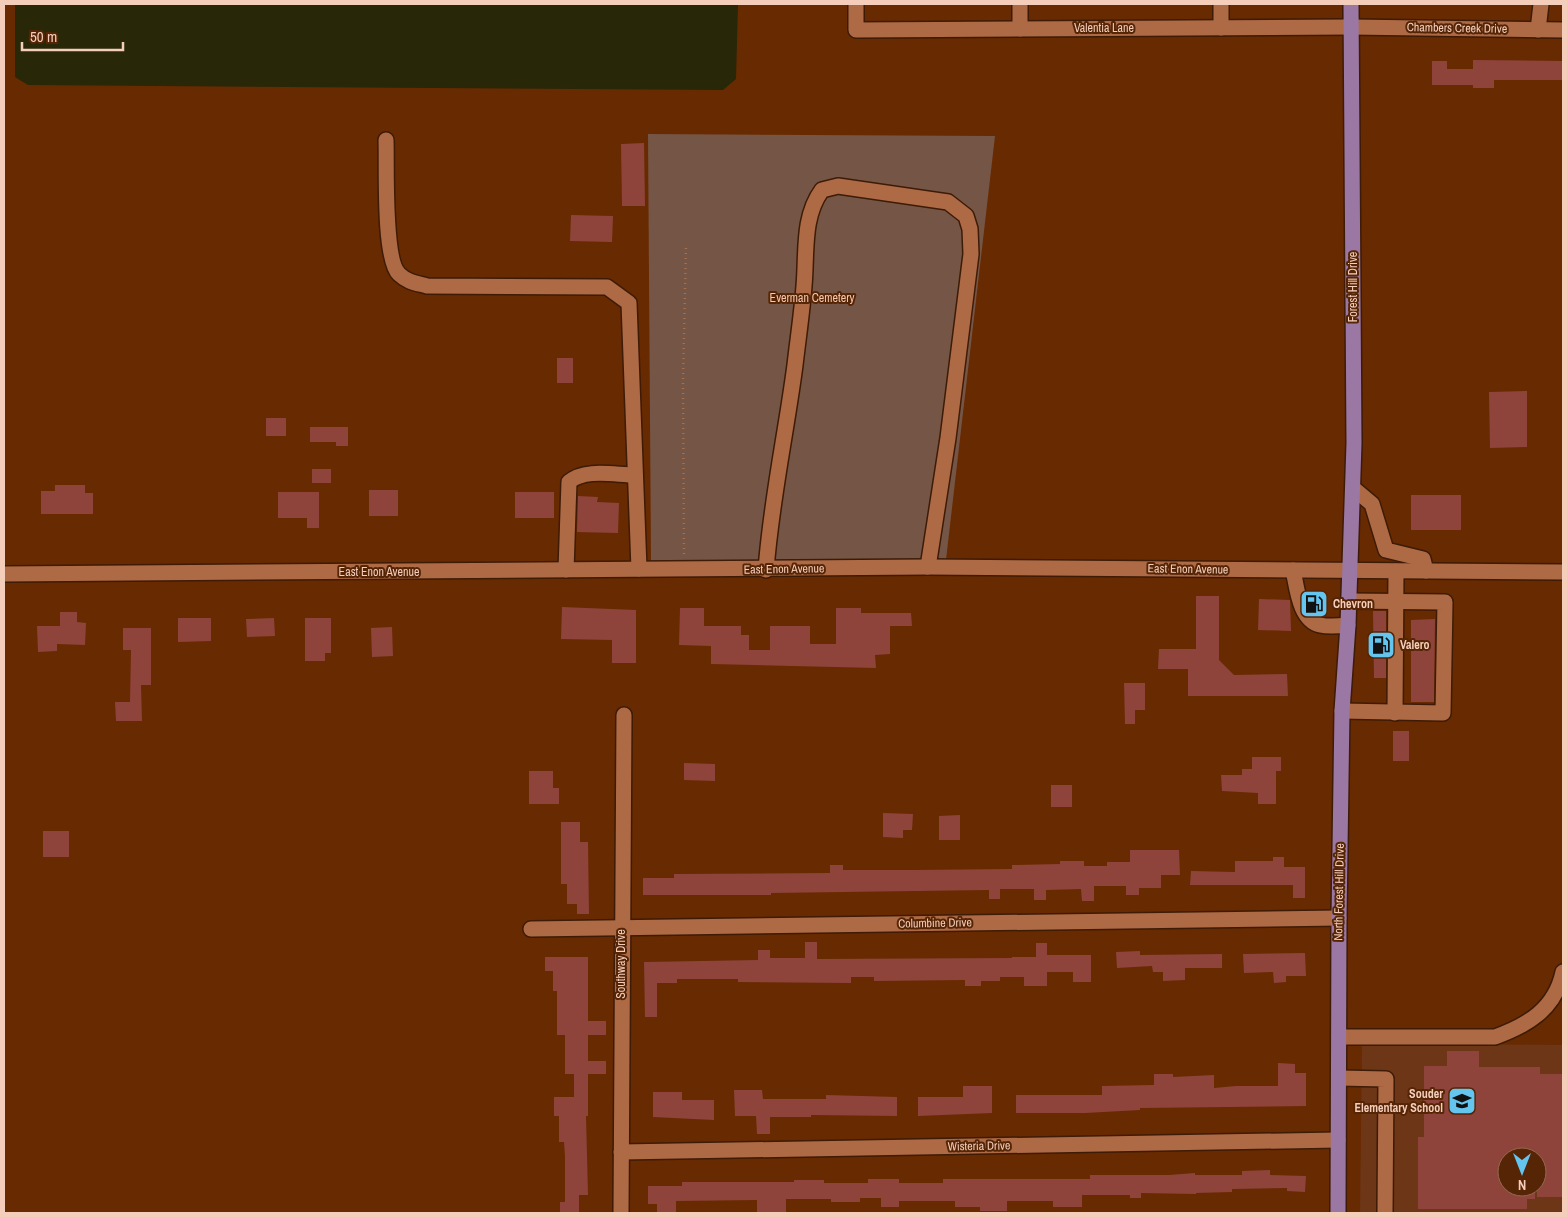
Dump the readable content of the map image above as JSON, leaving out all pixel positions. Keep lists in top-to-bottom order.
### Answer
{
  "streets": {
    "main road": ["Forest Hill Drive", "North Forest Hill Drive"],
    "street": [
      "Valentia Lane",
      "Chambers Creek Drive",
      "East Enon Avenue",
      "Columbine Drive",
      "Southway Drive",
      "Wisteria Drive"
    ]
  },
  "crossings": [
    ["Valentia Lane", "Chambers Creek Drive"],
    ["Valentia Lane", "Forest Hill Drive"],
    ["Chambers Creek Drive", "Forest Hill Drive"],
    ["Forest Hill Drive", "East Enon Avenue"],
    ["Forest Hill Drive", "North Forest Hill Drive"],
    ["East Enon Avenue", "North Forest Hill Drive"],
    ["North Forest Hill Drive", "Columbine Drive"],
    ["North Forest Hill Drive", "Wisteria Drive"],
    ["Columbine Drive", "Southway Drive"],
    ["Southway Drive", "Wisteria Drive"]
  ],
  "parks": ["Everman Cemetery"],
  "places": {
    "fuel station": ["Chevron", "Valero"],
    "school or university": ["Souder Elementary School"]
  },
  "scale_bar": "50 m",
  "north": "bottom"
}
